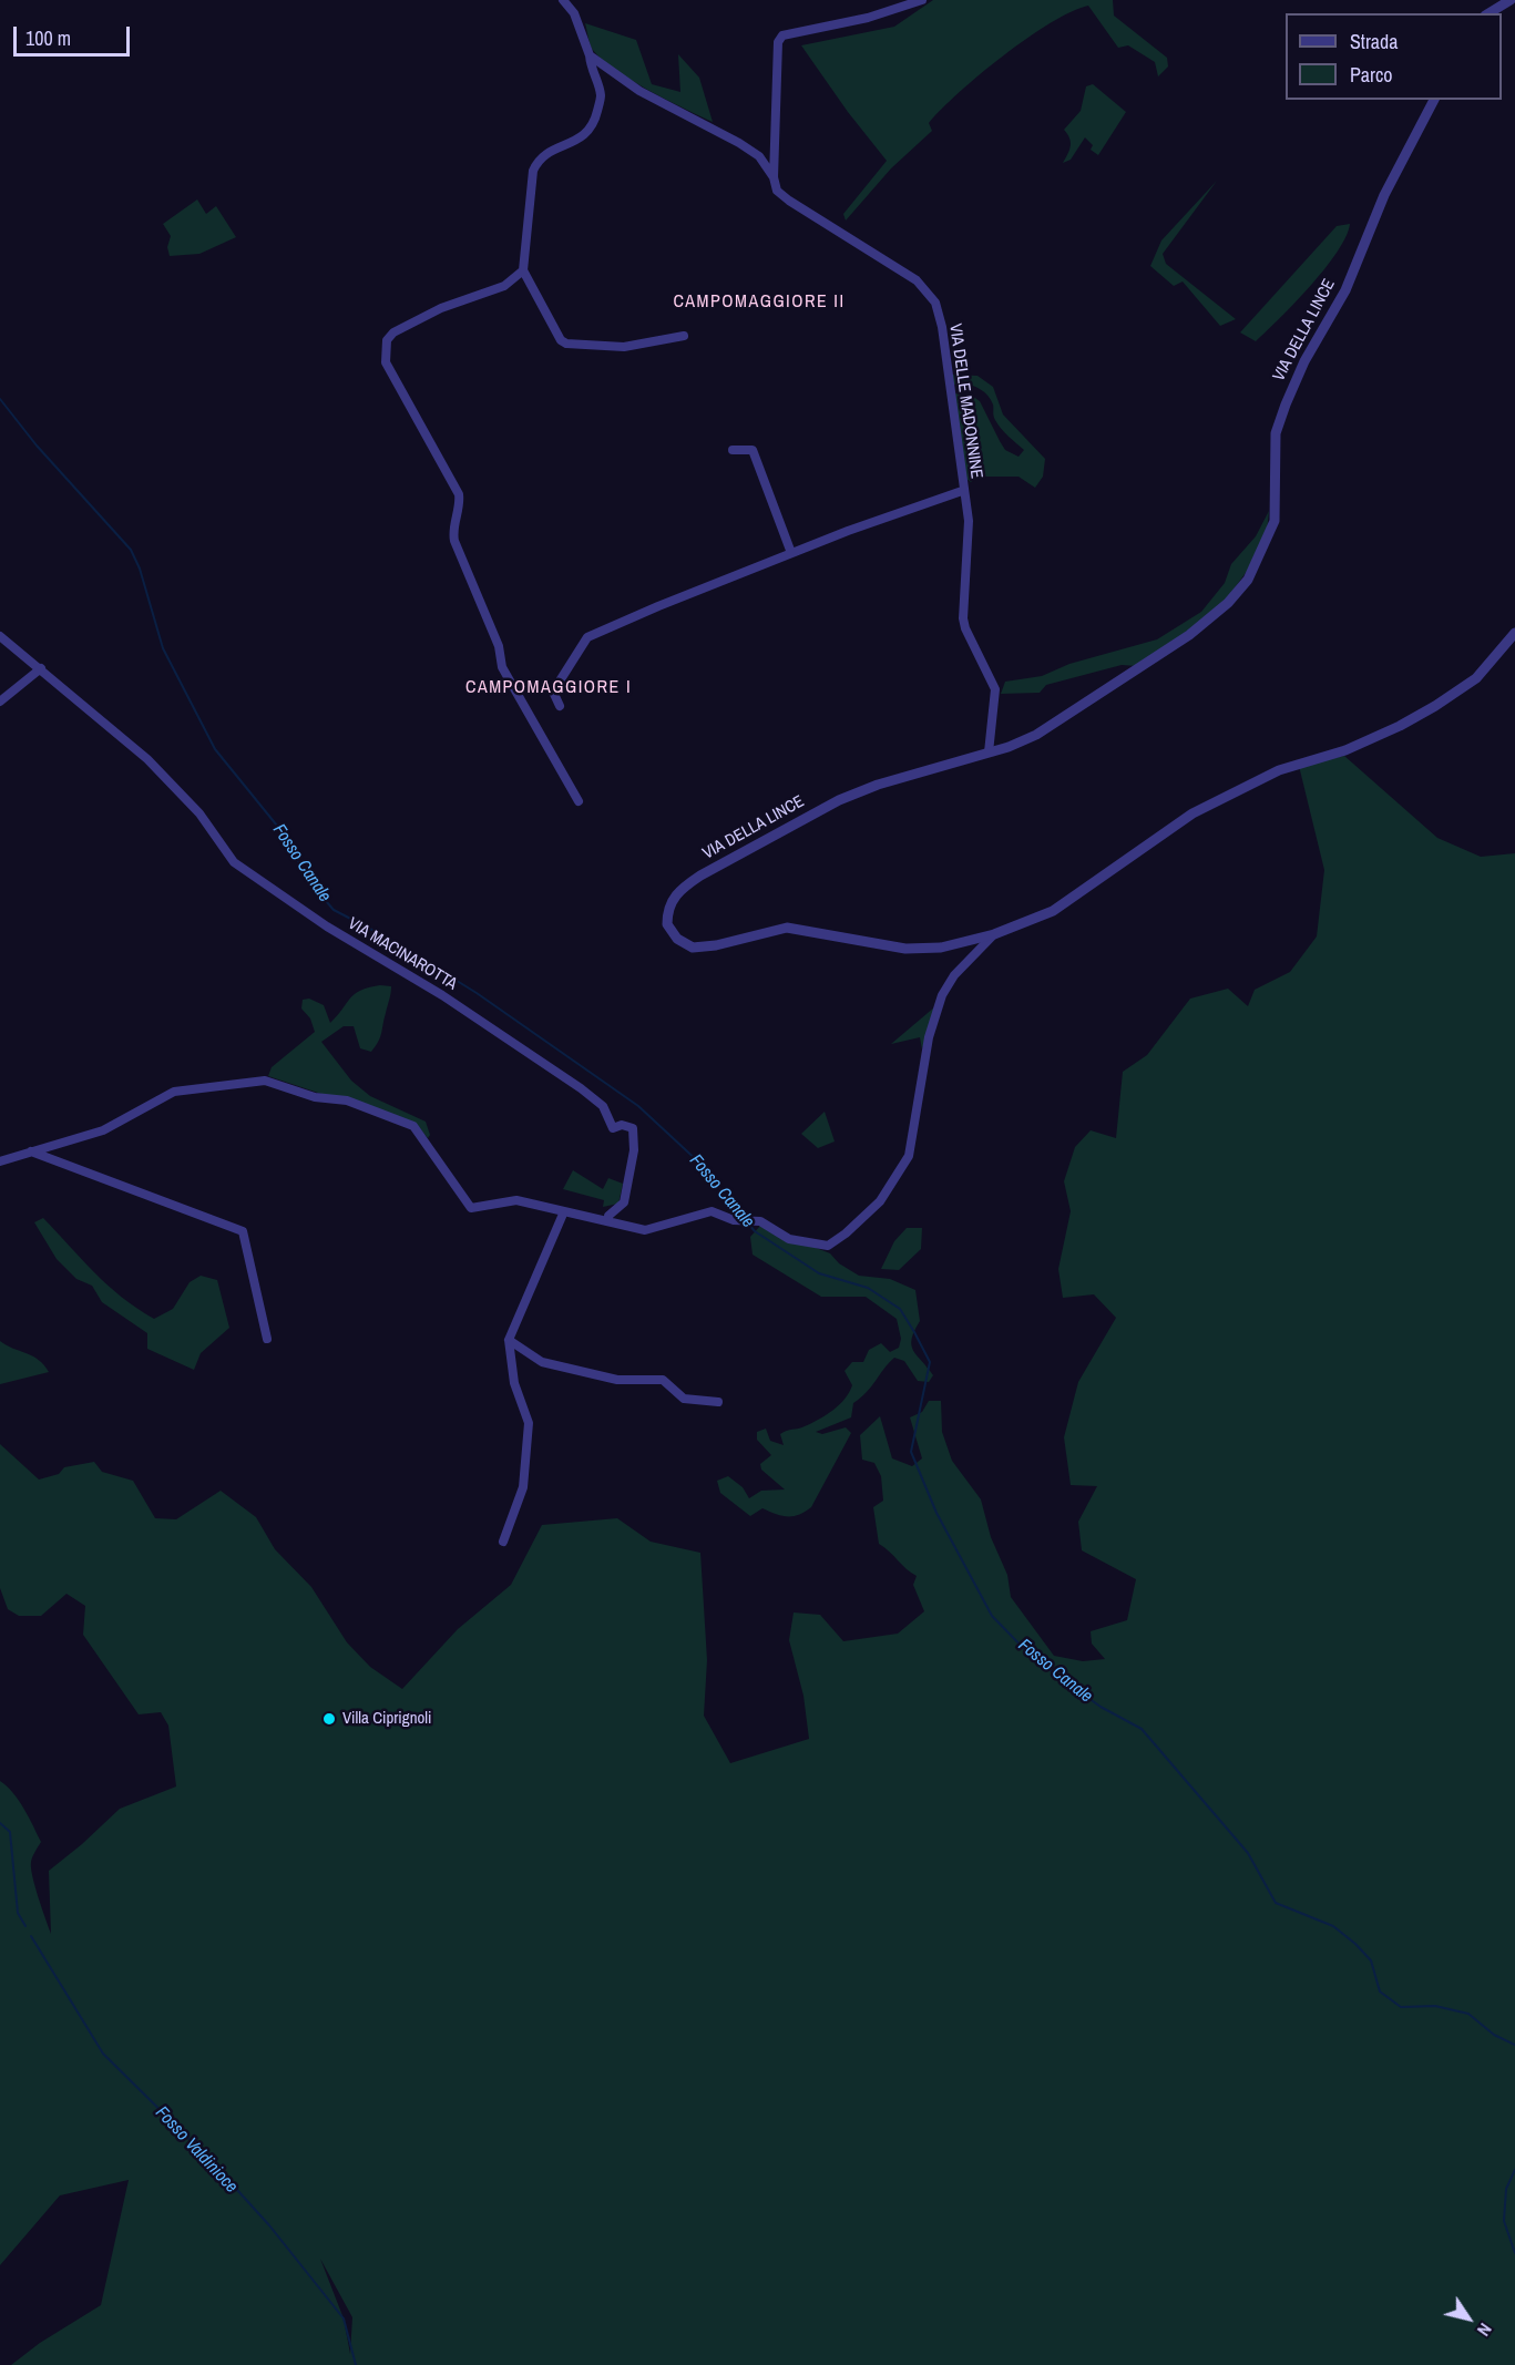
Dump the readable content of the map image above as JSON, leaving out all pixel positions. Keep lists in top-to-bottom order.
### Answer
{
  "streets": {
    "street": ["VIA DELLA LINCE", "VIA DELLE MADONNINE", "VIA MACINAROTTA"]
  },
  "crossings": [
    ["VIA DELLA LINCE", "VIA DELLE MADONNINE"]
  ],
  "districts": ["CAMPOMAGGIORE II", "CAMPOMAGGIORE I"],
  "water": ["Fosso Canale", "Fosso Valdinioce"],
  "places": ["Villa Ciprignoli"],
  "legend": ["Strada", "Parco"],
  "scale_bar": "100 m",
  "north": "bottom right"
}
